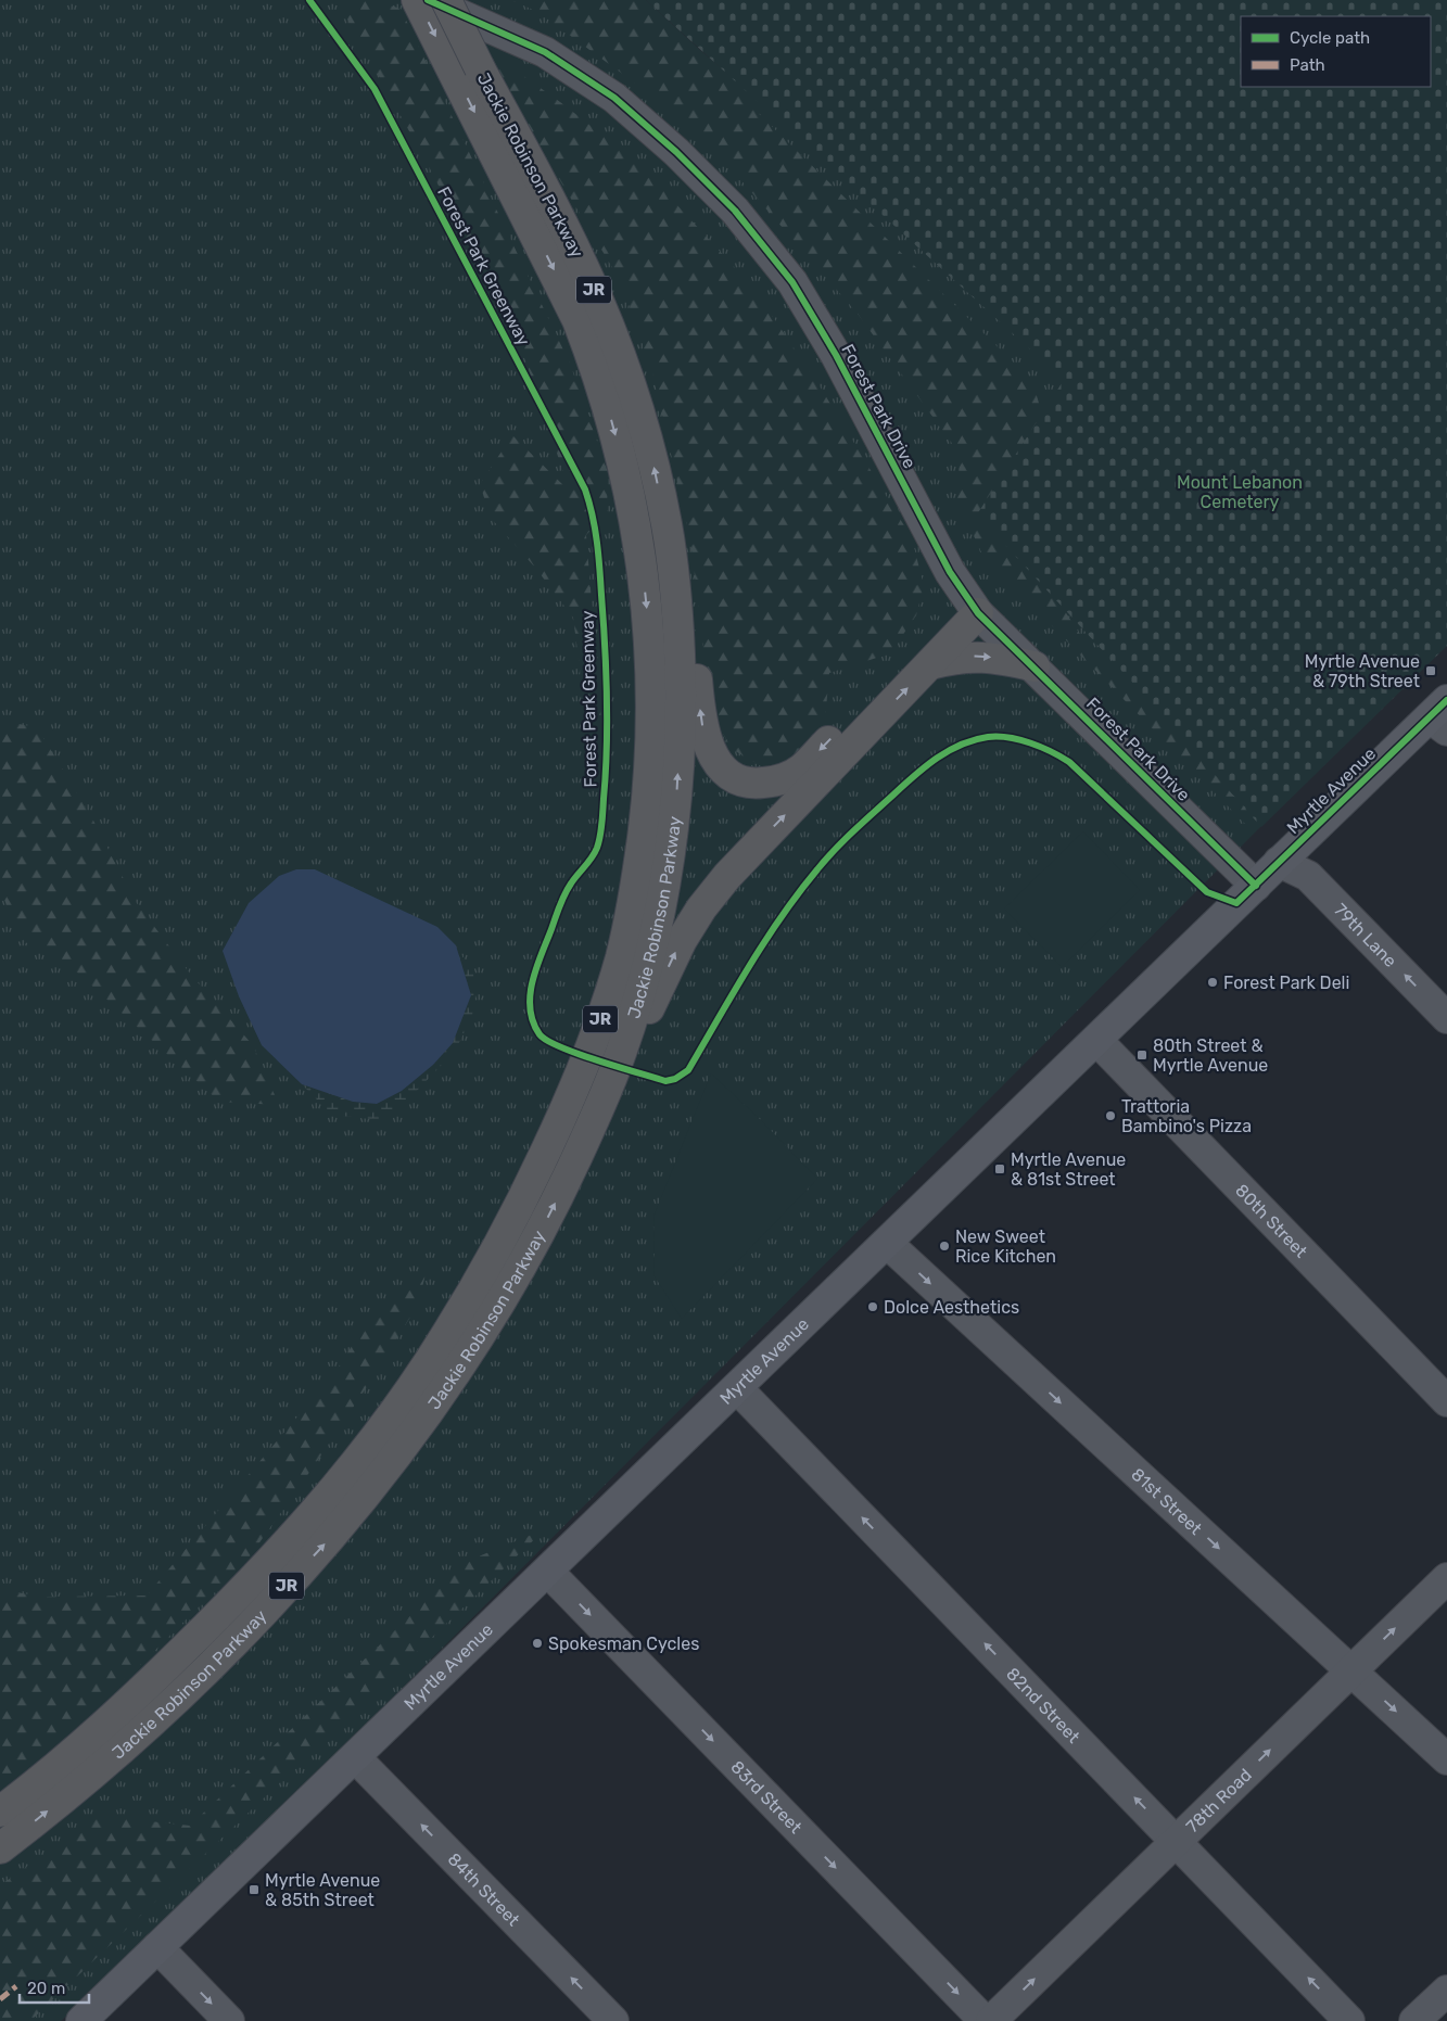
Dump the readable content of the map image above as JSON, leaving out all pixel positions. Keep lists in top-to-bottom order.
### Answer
{
  "streets": {
    "highway": ["Jackie Robinson Parkway", "JR"],
    "main road": ["Myrtle Avenue"],
    "street": [
      "Forest Park Drive",
      "79th Lane",
      "80th Street",
      "81st Street",
      "82nd Street",
      "83rd Street",
      "78th Road",
      "84th Street"
    ],
    "cycle path": ["Forest Park Greenway"]
  },
  "crossings": [
    ["Forest Park Drive", "Myrtle Avenue"],
    ["Myrtle Avenue", "79th Lane"],
    ["Myrtle Avenue", "80th Street"],
    ["Myrtle Avenue", "81st Street"],
    ["Myrtle Avenue", "82nd Street"],
    ["Myrtle Avenue", "83rd Street"],
    ["Myrtle Avenue", "84th Street"],
    ["81st Street", "78th Road"],
    ["82nd Street", "78th Road"]
  ],
  "one_way": [
    "79th Lane",
    "81st Street",
    "82nd Street",
    "83rd Street",
    "78th Road",
    "84th Street"
  ],
  "parks": ["Mount Lebanon Cemetery"],
  "places": {
    "transit": [
      "Myrtle Avenue & 79th Street",
      "80th Street & Myrtle Avenue",
      "Myrtle Avenue & 81st Street",
      "Myrtle Avenue & 85th Street"
    ],
    "other": [
      "Forest Park Deli",
      "Trattoria Bambino's Pizza",
      "New Sweet Rice Kitchen",
      "Dolce Aesthetics",
      "Spokesman Cycles"
    ]
  },
  "legend": ["Cycle path", "Path"],
  "scale_bar": "20 m"
}
